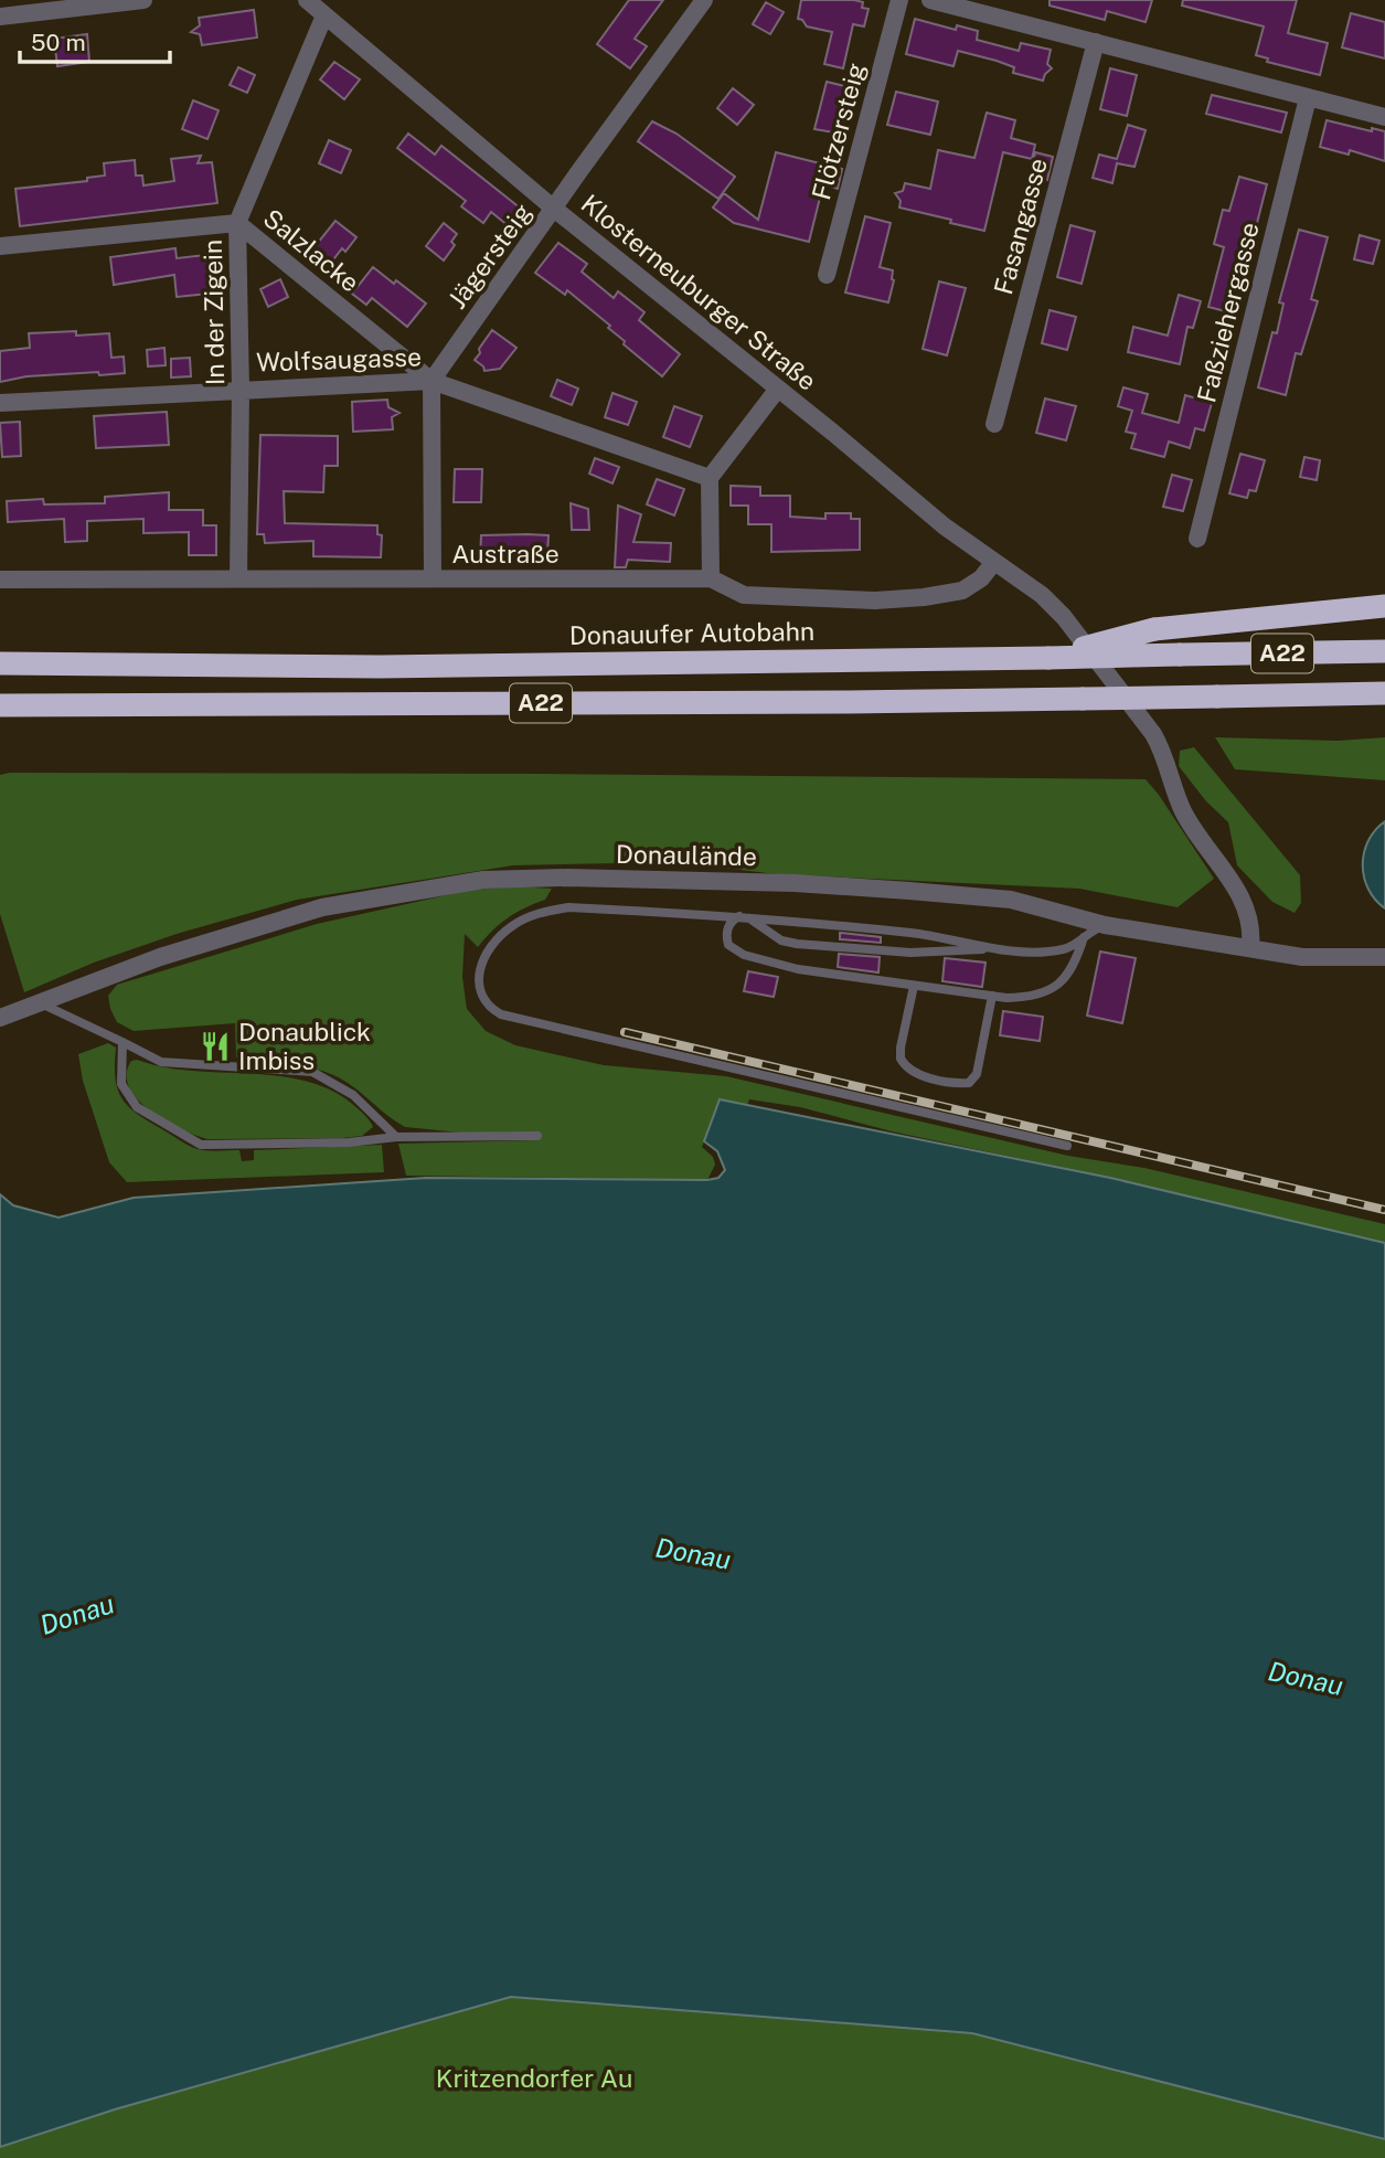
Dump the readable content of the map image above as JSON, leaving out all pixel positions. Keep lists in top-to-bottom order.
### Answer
{
  "streets": {
    "highway": ["Donauufer Autobahn", "A22"],
    "street": [
      "Flötzersteig",
      "Fasangasse",
      "Salzlacke",
      "Jägersteig",
      "Klosterneuburger Straße",
      "In der Zigein",
      "Faßziehergasse",
      "Wolfsaugasse",
      "Austraße",
      "Donaulände"
    ]
  },
  "crossings": [
    ["Salzlacke", "Jägersteig"],
    ["Salzlacke", "In der Zigein"],
    ["Salzlacke", "Wolfsaugasse"],
    ["Jägersteig", "Klosterneuburger Straße"],
    ["Jägersteig", "Wolfsaugasse"],
    ["Klosterneuburger Straße", "In der Zigein"],
    ["Klosterneuburger Straße", "Austraße"],
    ["Klosterneuburger Straße", "Donaulände"],
    ["In der Zigein", "Wolfsaugasse"],
    ["In der Zigein", "Austraße"]
  ],
  "water": ["Donau"],
  "parks": ["Kritzendorfer Au"],
  "places": {
    "restaurant": ["Donaublick Imbiss"]
  },
  "scale_bar": "50 m"
}
